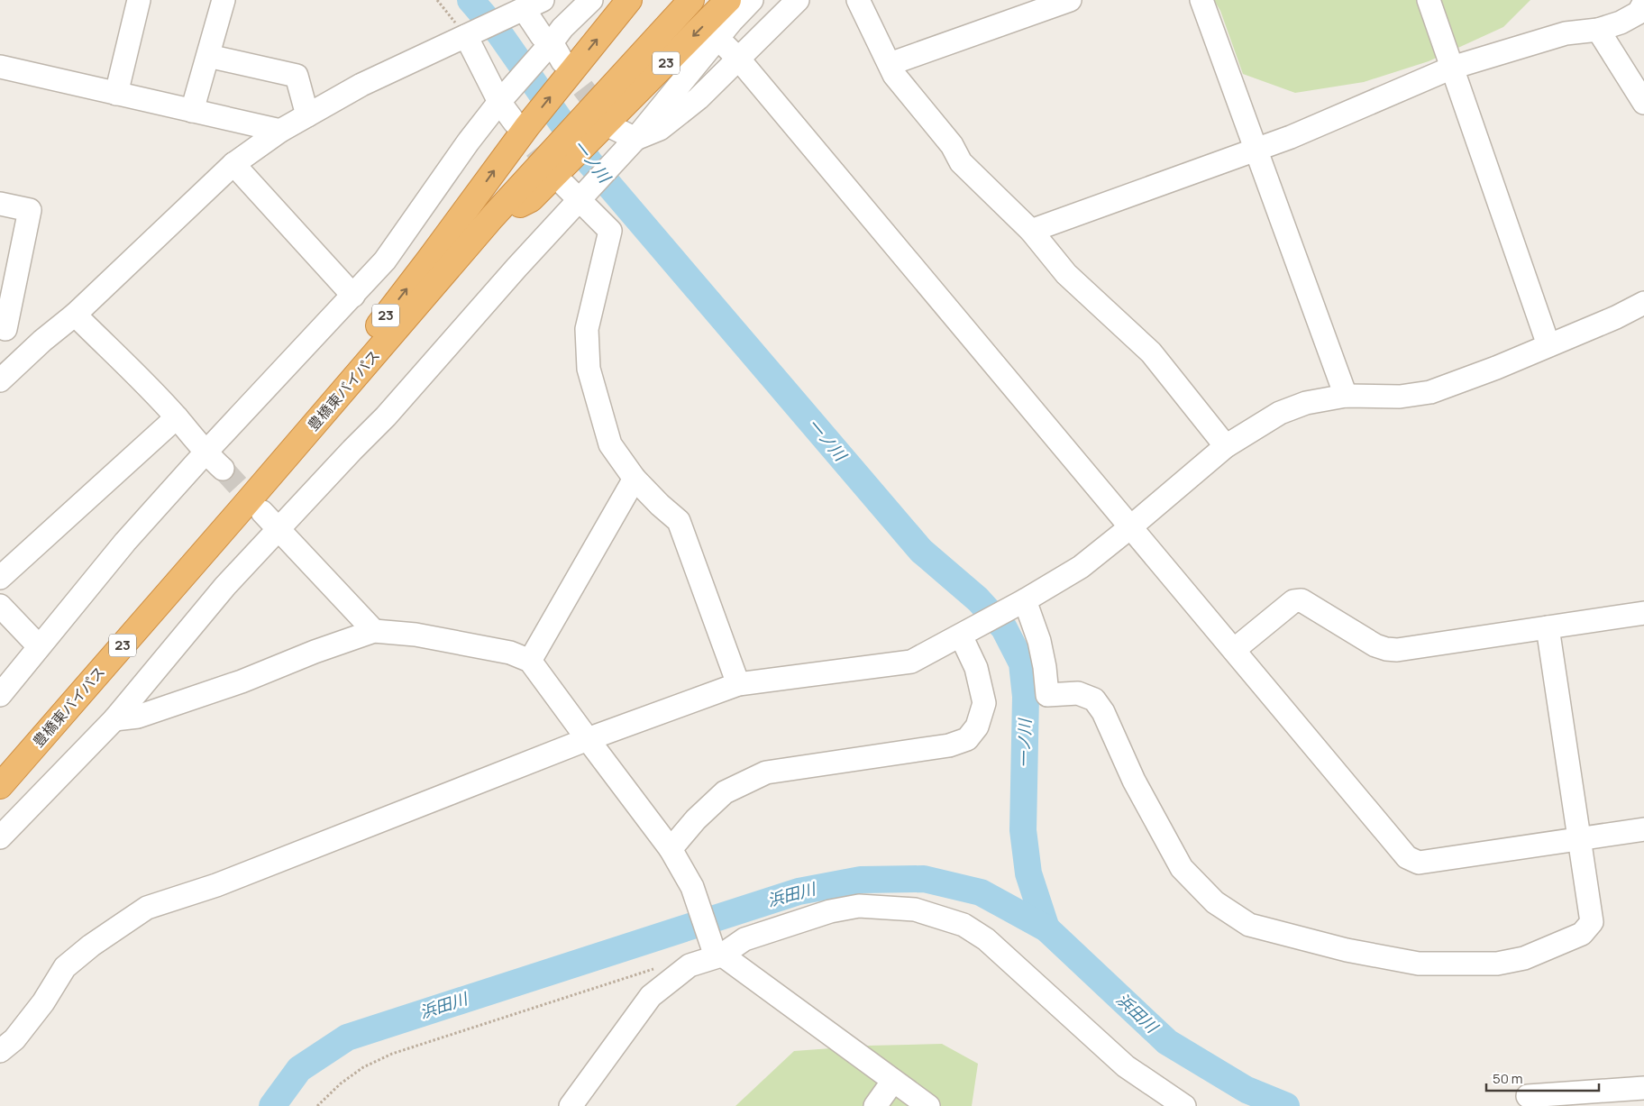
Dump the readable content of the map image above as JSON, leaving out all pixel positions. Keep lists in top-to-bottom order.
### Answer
{
  "streets": {
    "highway": ["23", "豊橋東バイパス"]
  },
  "crossings": [
    ["23", "豊橋東バイパス"]
  ],
  "water": ["一ノ川", "浜田川"],
  "scale_bar": "50 m"
}
